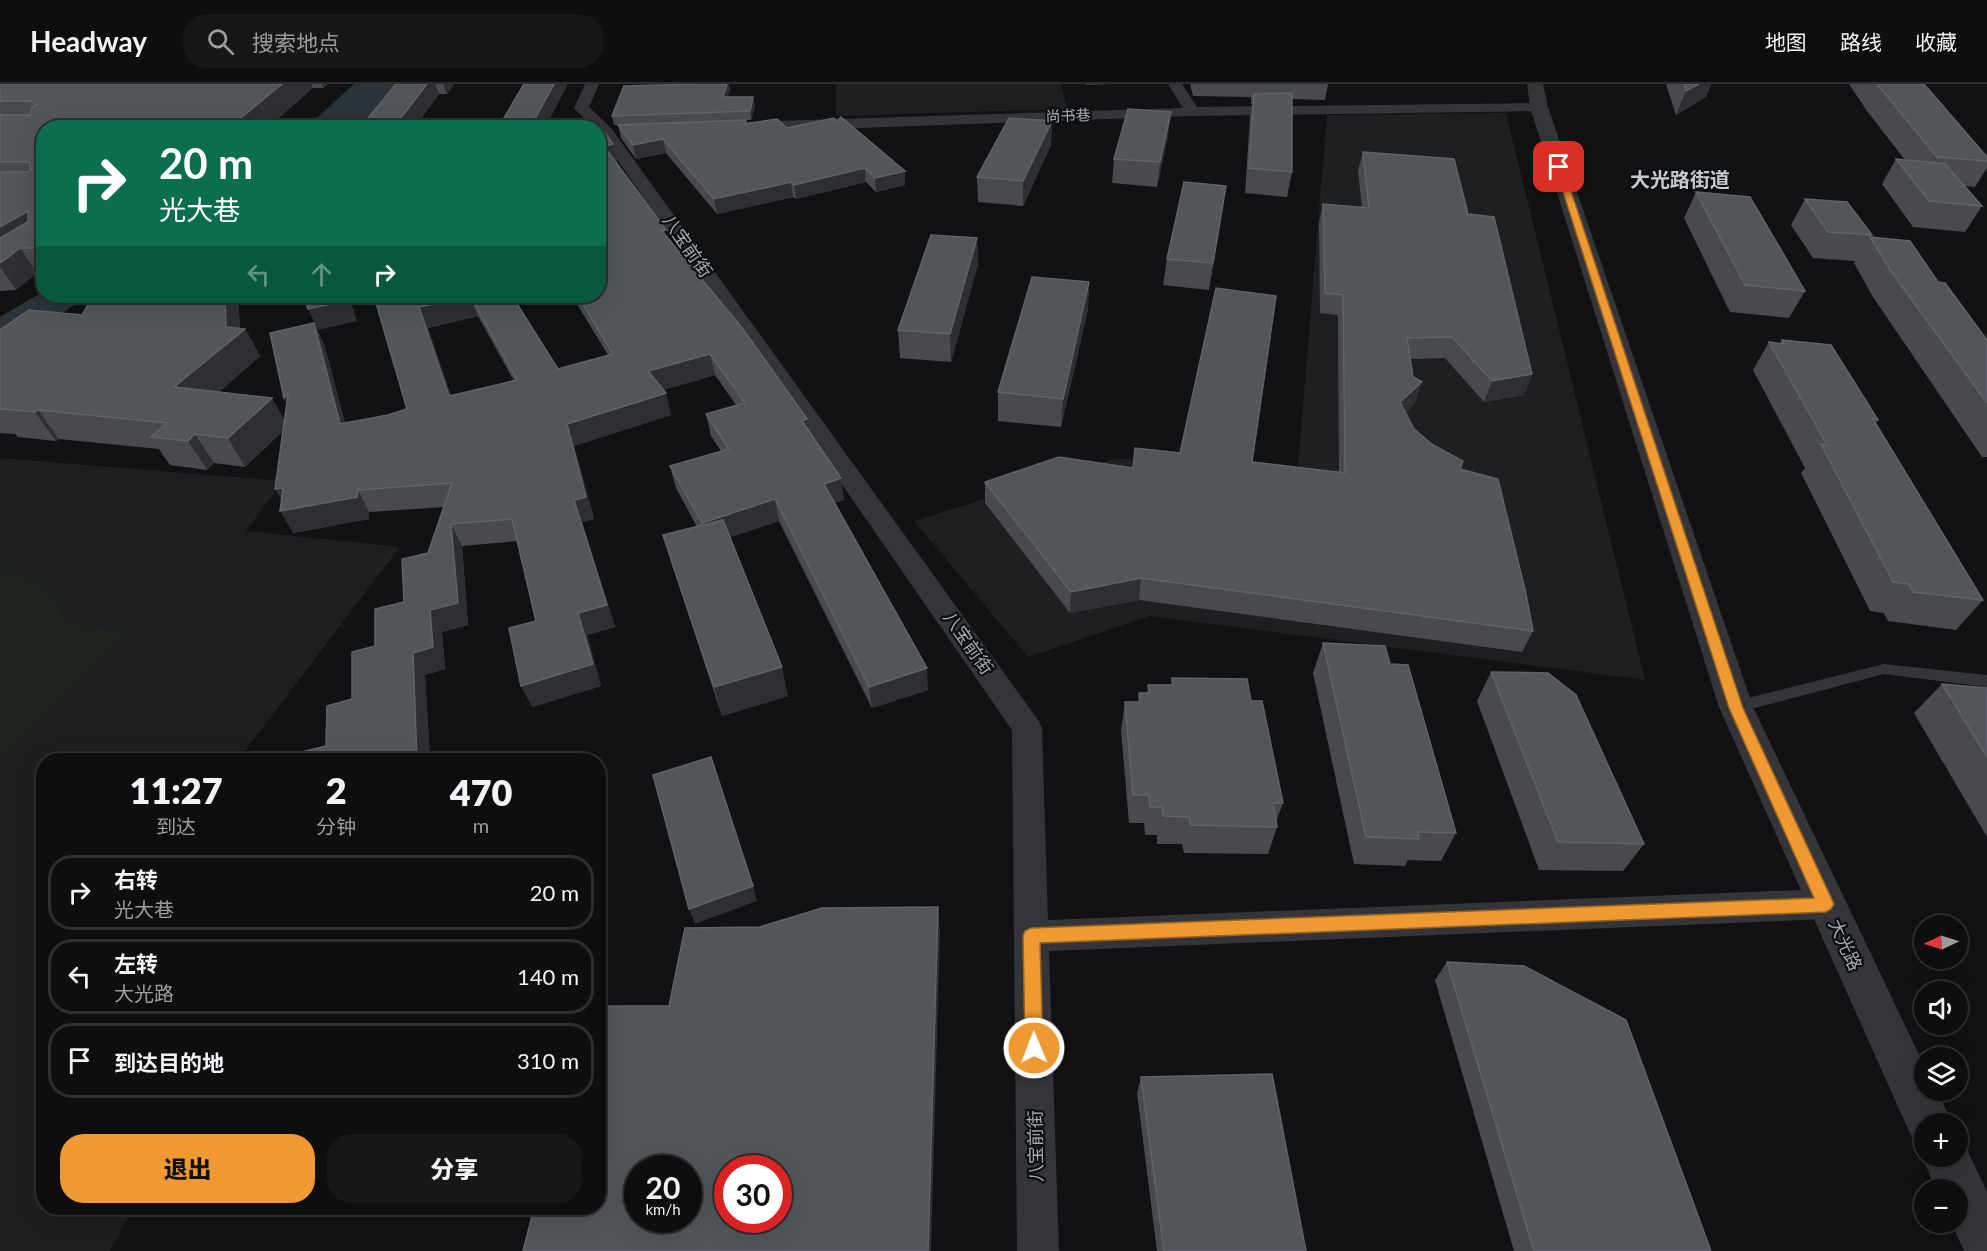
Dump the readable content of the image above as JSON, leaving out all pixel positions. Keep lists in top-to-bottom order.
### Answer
{
  "streets": {
    "street": ["尚书巷", "八宝前街", "大光路"]
  },
  "crossings": [
    ["尚书巷", "大光路"]
  ],
  "districts": ["大光路街道"],
  "north": "left",
  "page": {
    "header": "Headway",
    "search": "搜索地点",
    "nav": ["地图", "路线", "收藏"],
    "turn": ["20 m", "光大巷"],
    "eta": [
      "11:27",
      "到达",
      "2",
      "分钟",
      "470",
      "m"
    ],
    "list": [
      {
        "name": "右转",
        "note": "光大巷",
        "value": "20 m"
      },
      {
        "name": "左转",
        "note": "大光路",
        "value": "140 m"
      },
      {
        "name": "到达目的地",
        "value": "310 m"
      }
    ],
    "map_buttons": ["+", "−"],
    "buttons": ["退出", "分享"],
    "speed": "20 km/h",
    "limit": "30"
  }
}
